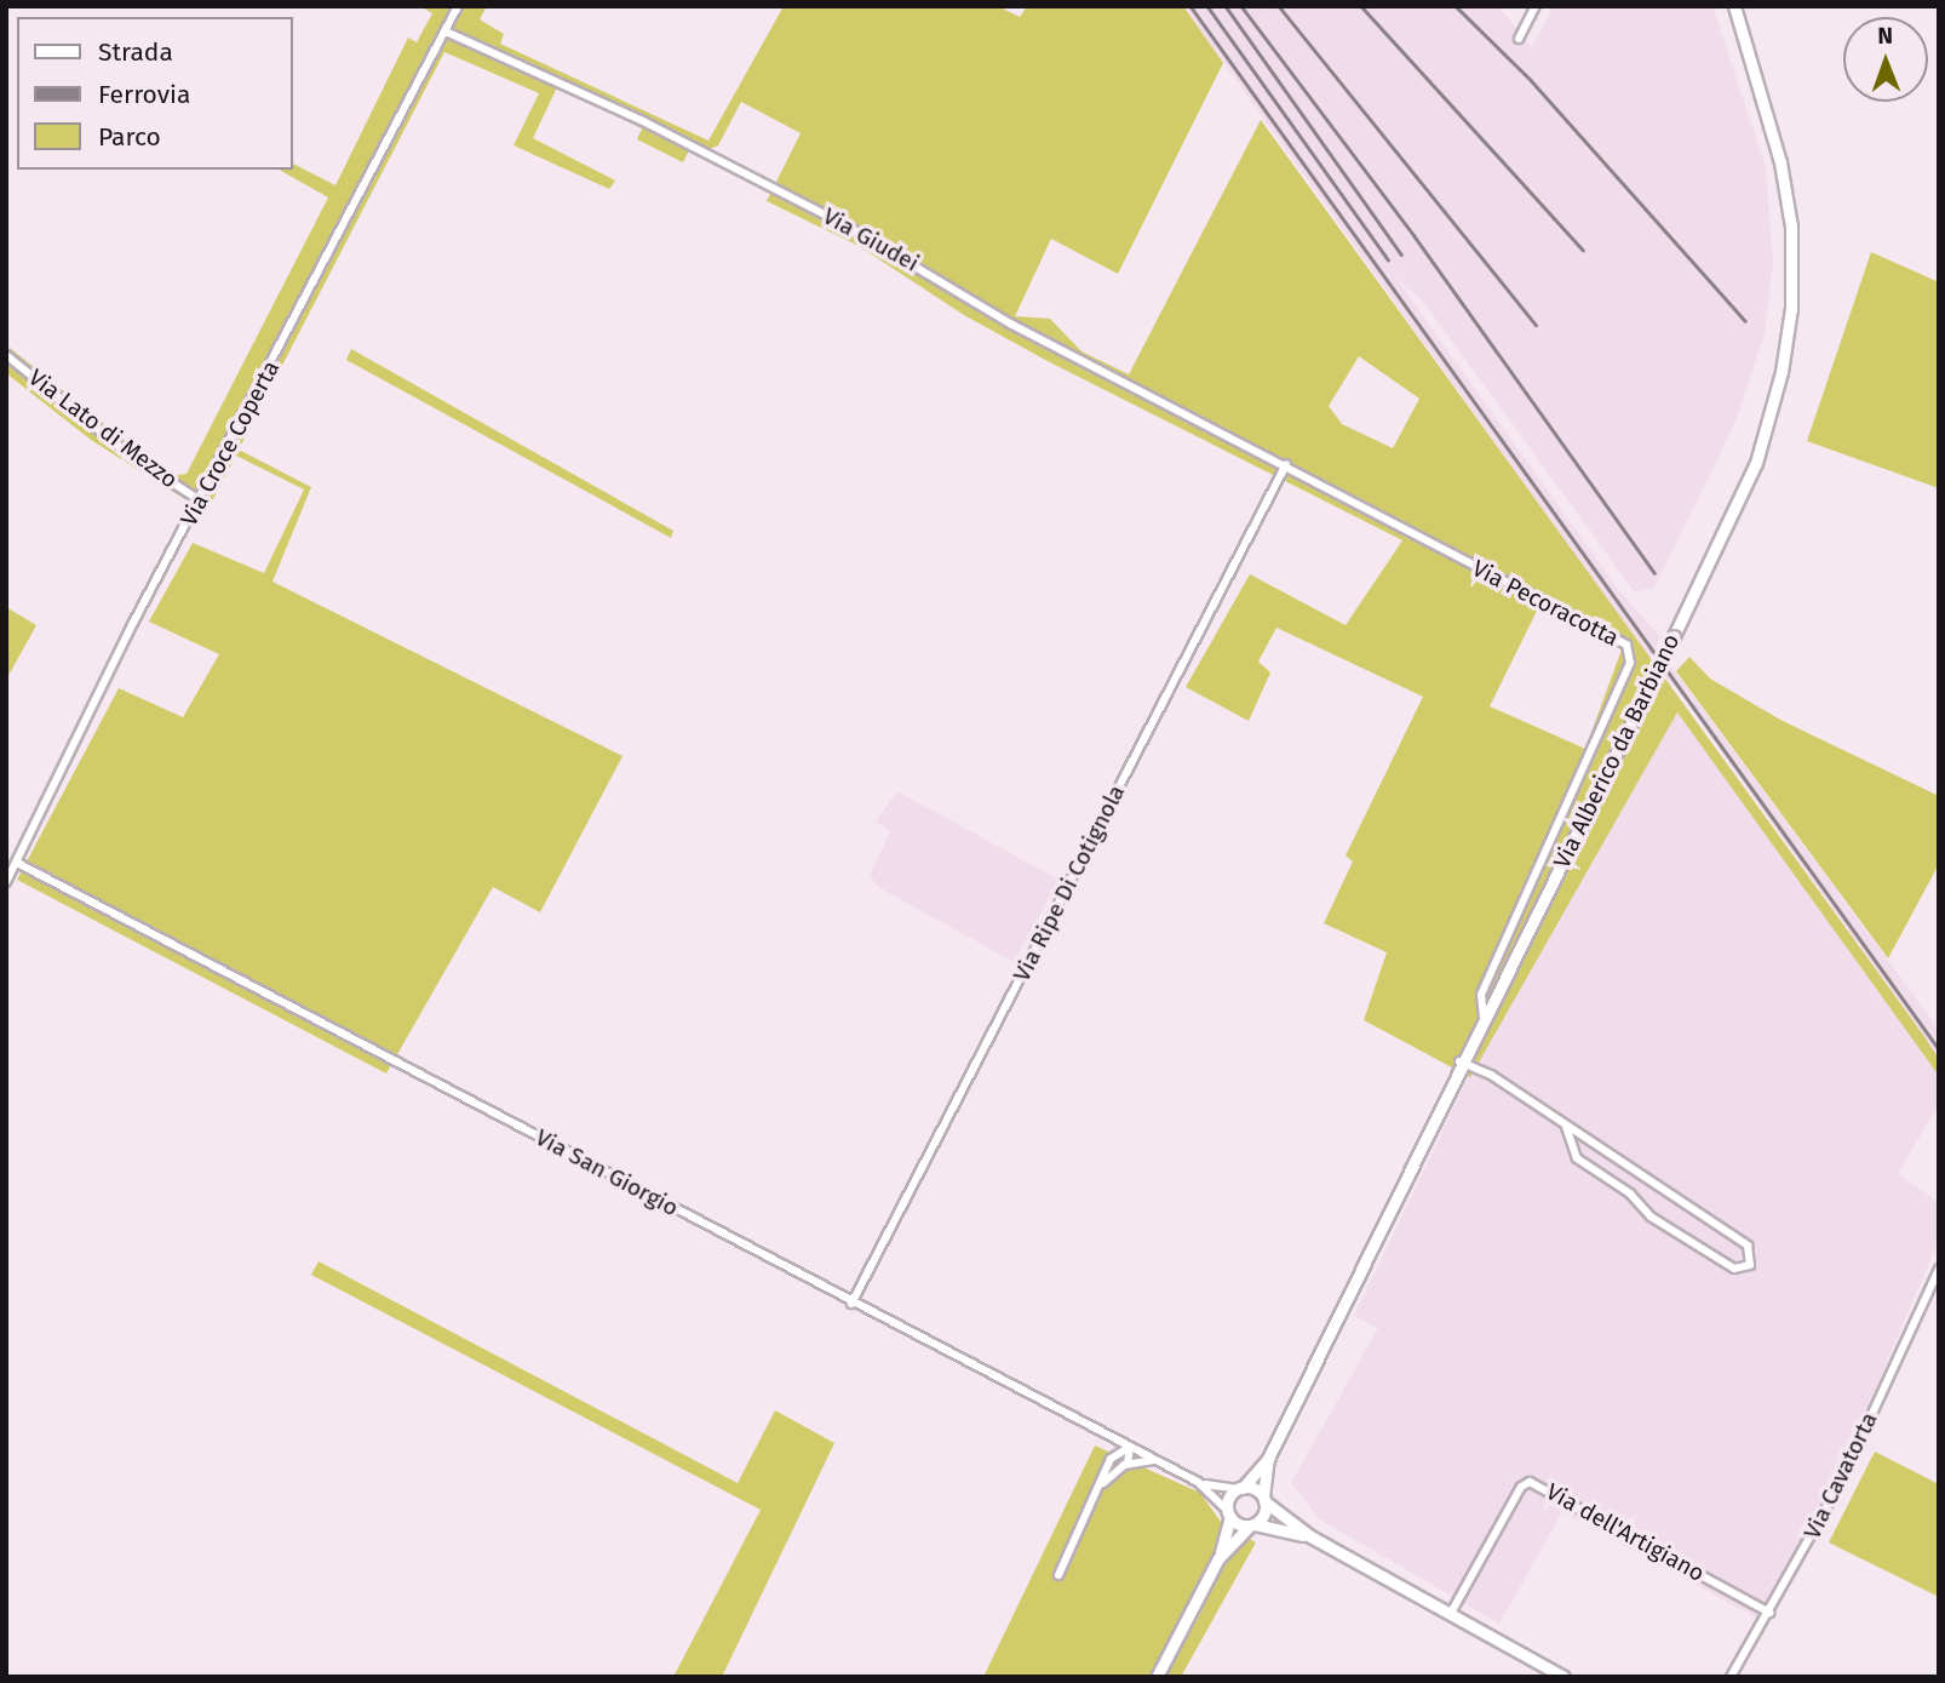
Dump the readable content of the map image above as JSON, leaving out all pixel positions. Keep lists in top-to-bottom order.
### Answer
{
  "streets": {
    "main road": ["Via Alberico da Barbiano"],
    "street": [
      "Via Giudei",
      "Via Lato di Mezzo",
      "Via Croce Coperta",
      "Via Pecoracotta",
      "Via Ripe Di Cotignola",
      "Via San Giorgio",
      "Via Cavatorta",
      "Via dell'Artigiano"
    ]
  },
  "crossings": [
    ["Via Giudei", "Via Croce Coperta"],
    ["Via Giudei", "Via Pecoracotta"],
    ["Via Giudei", "Via Ripe Di Cotignola"],
    ["Via Lato di Mezzo", "Via Croce Coperta"],
    ["Via Croce Coperta", "Via San Giorgio"],
    ["Via Pecoracotta", "Via Alberico da Barbiano"],
    ["Via Pecoracotta", "Via Ripe Di Cotignola"],
    ["Via Alberico da Barbiano", "Via San Giorgio"],
    ["Via Ripe Di Cotignola", "Via San Giorgio"],
    ["Via Cavatorta", "Via dell'Artigiano"]
  ],
  "legend": ["Strada", "Ferrovia", "Parco"],
  "north": "top"
}
